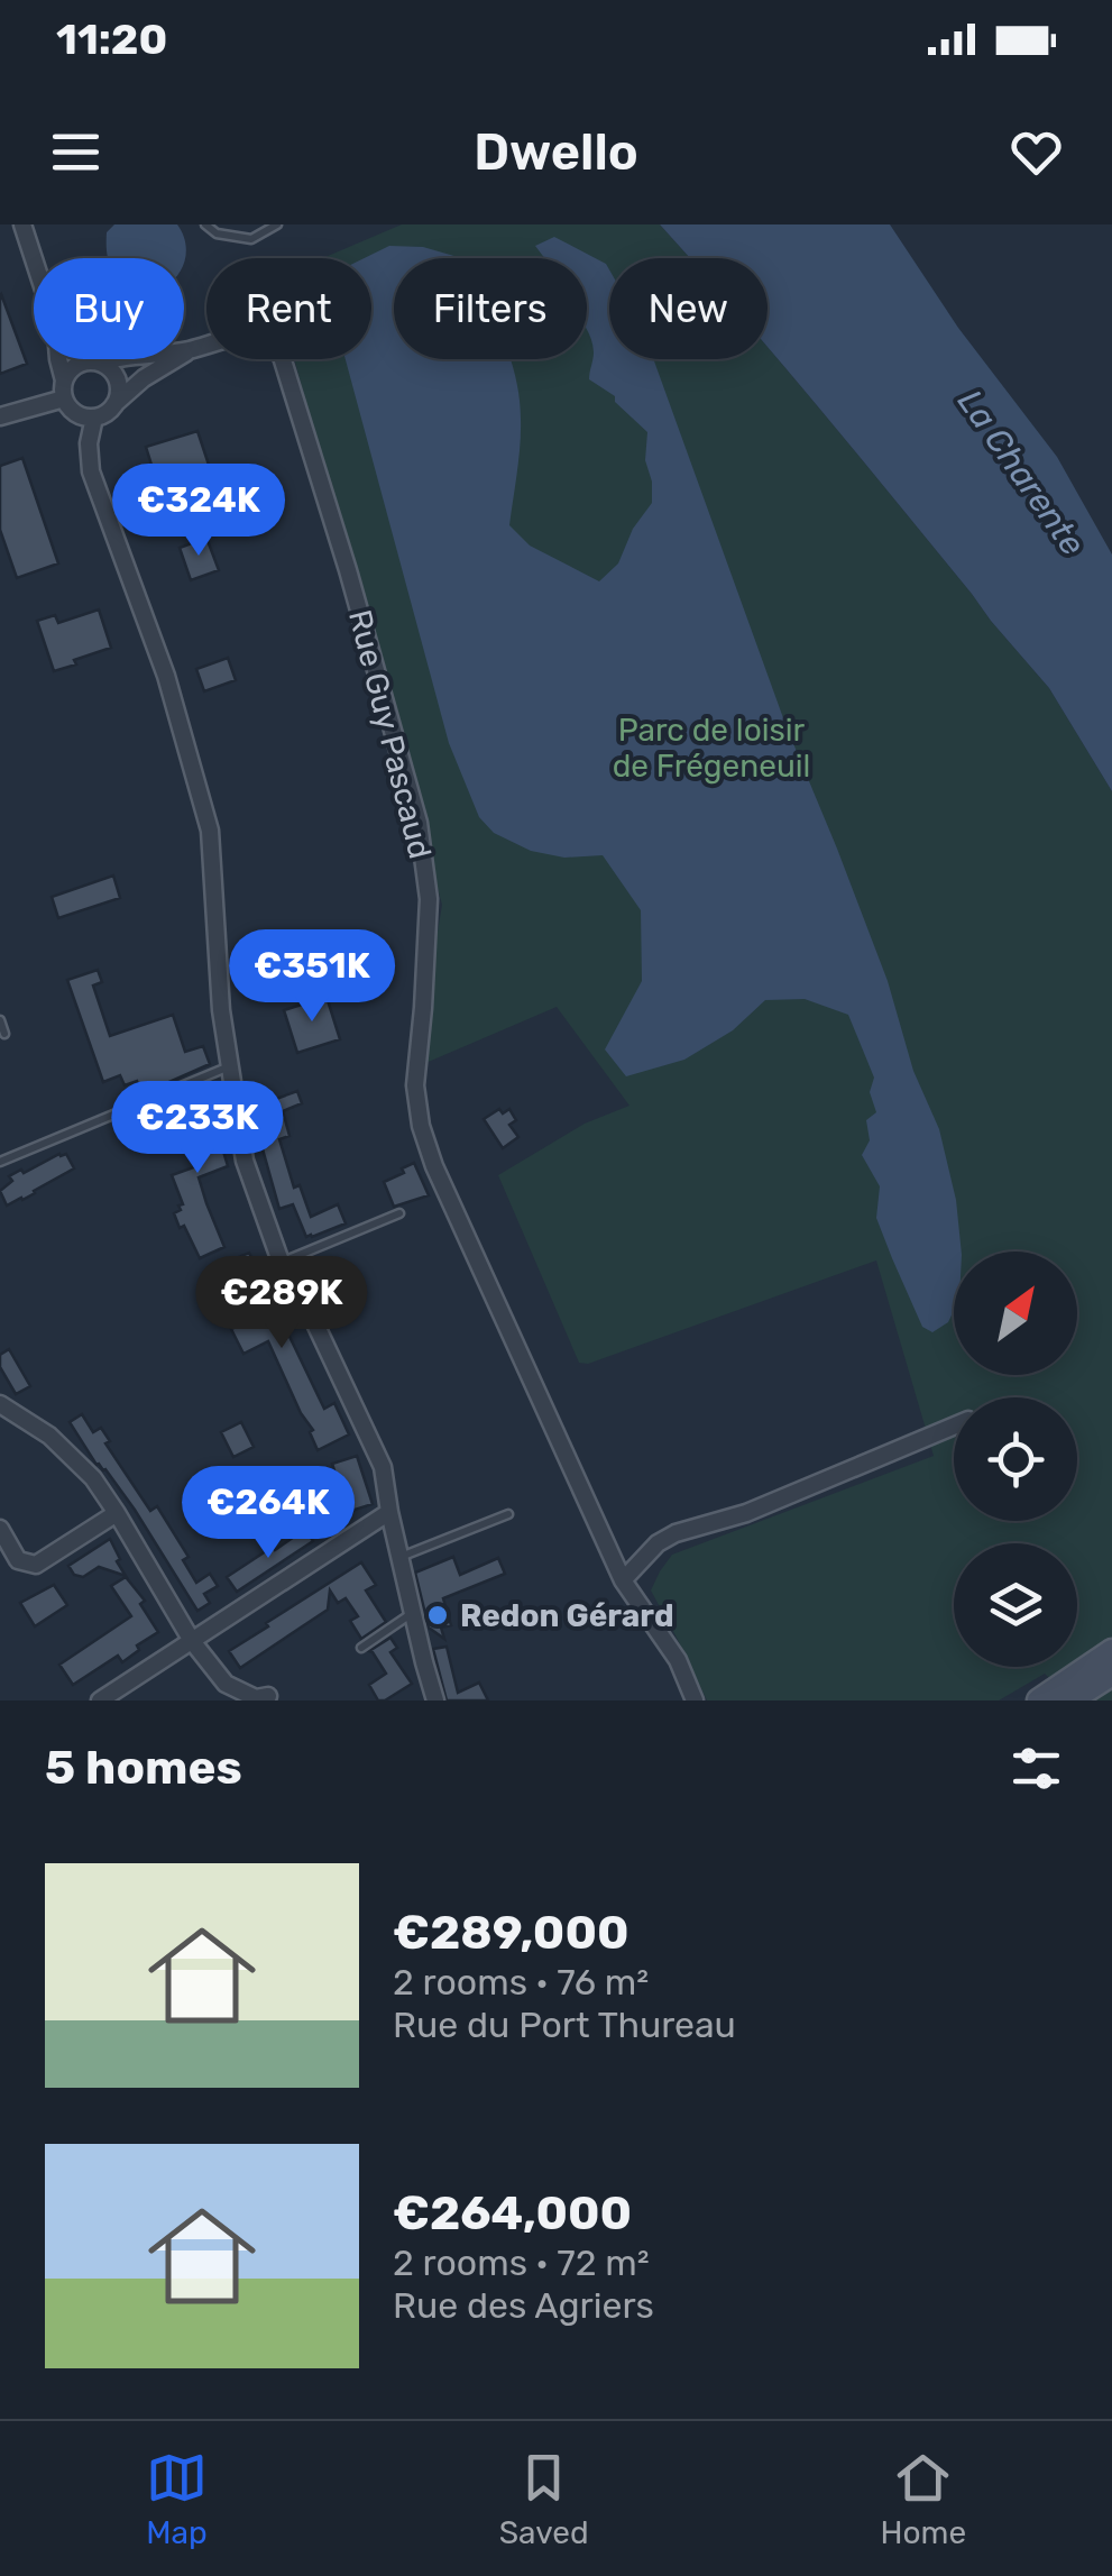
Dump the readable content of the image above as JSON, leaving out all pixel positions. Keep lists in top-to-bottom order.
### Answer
{
  "streets": {
    "street": ["Rue Guy Pascaud"]
  },
  "water": ["La Charente"],
  "parks": ["Parc de loisir de Frégeneuil"],
  "places": ["Redon Gérard"],
  "north": "top right",
  "page": {
    "status": "11:20",
    "header": "Dwello",
    "chip": [
      "Buy",
      "Rent",
      "Filters",
      "New"
    ],
    "price": [
      "€324K",
      "€351K",
      "€233K",
      "€289K",
      "€264K"
    ],
    "heading": "5 homes",
    "list": [
      {
        "name": "€289,000",
        "note": "2 rooms · 76 m² · Rue du Port Thureau"
      },
      {
        "name": "€264,000",
        "note": "2 rooms · 72 m² · Rue des Agriers"
      }
    ],
    "tabs": ["Map", "Saved", "Home"]
  }
}
